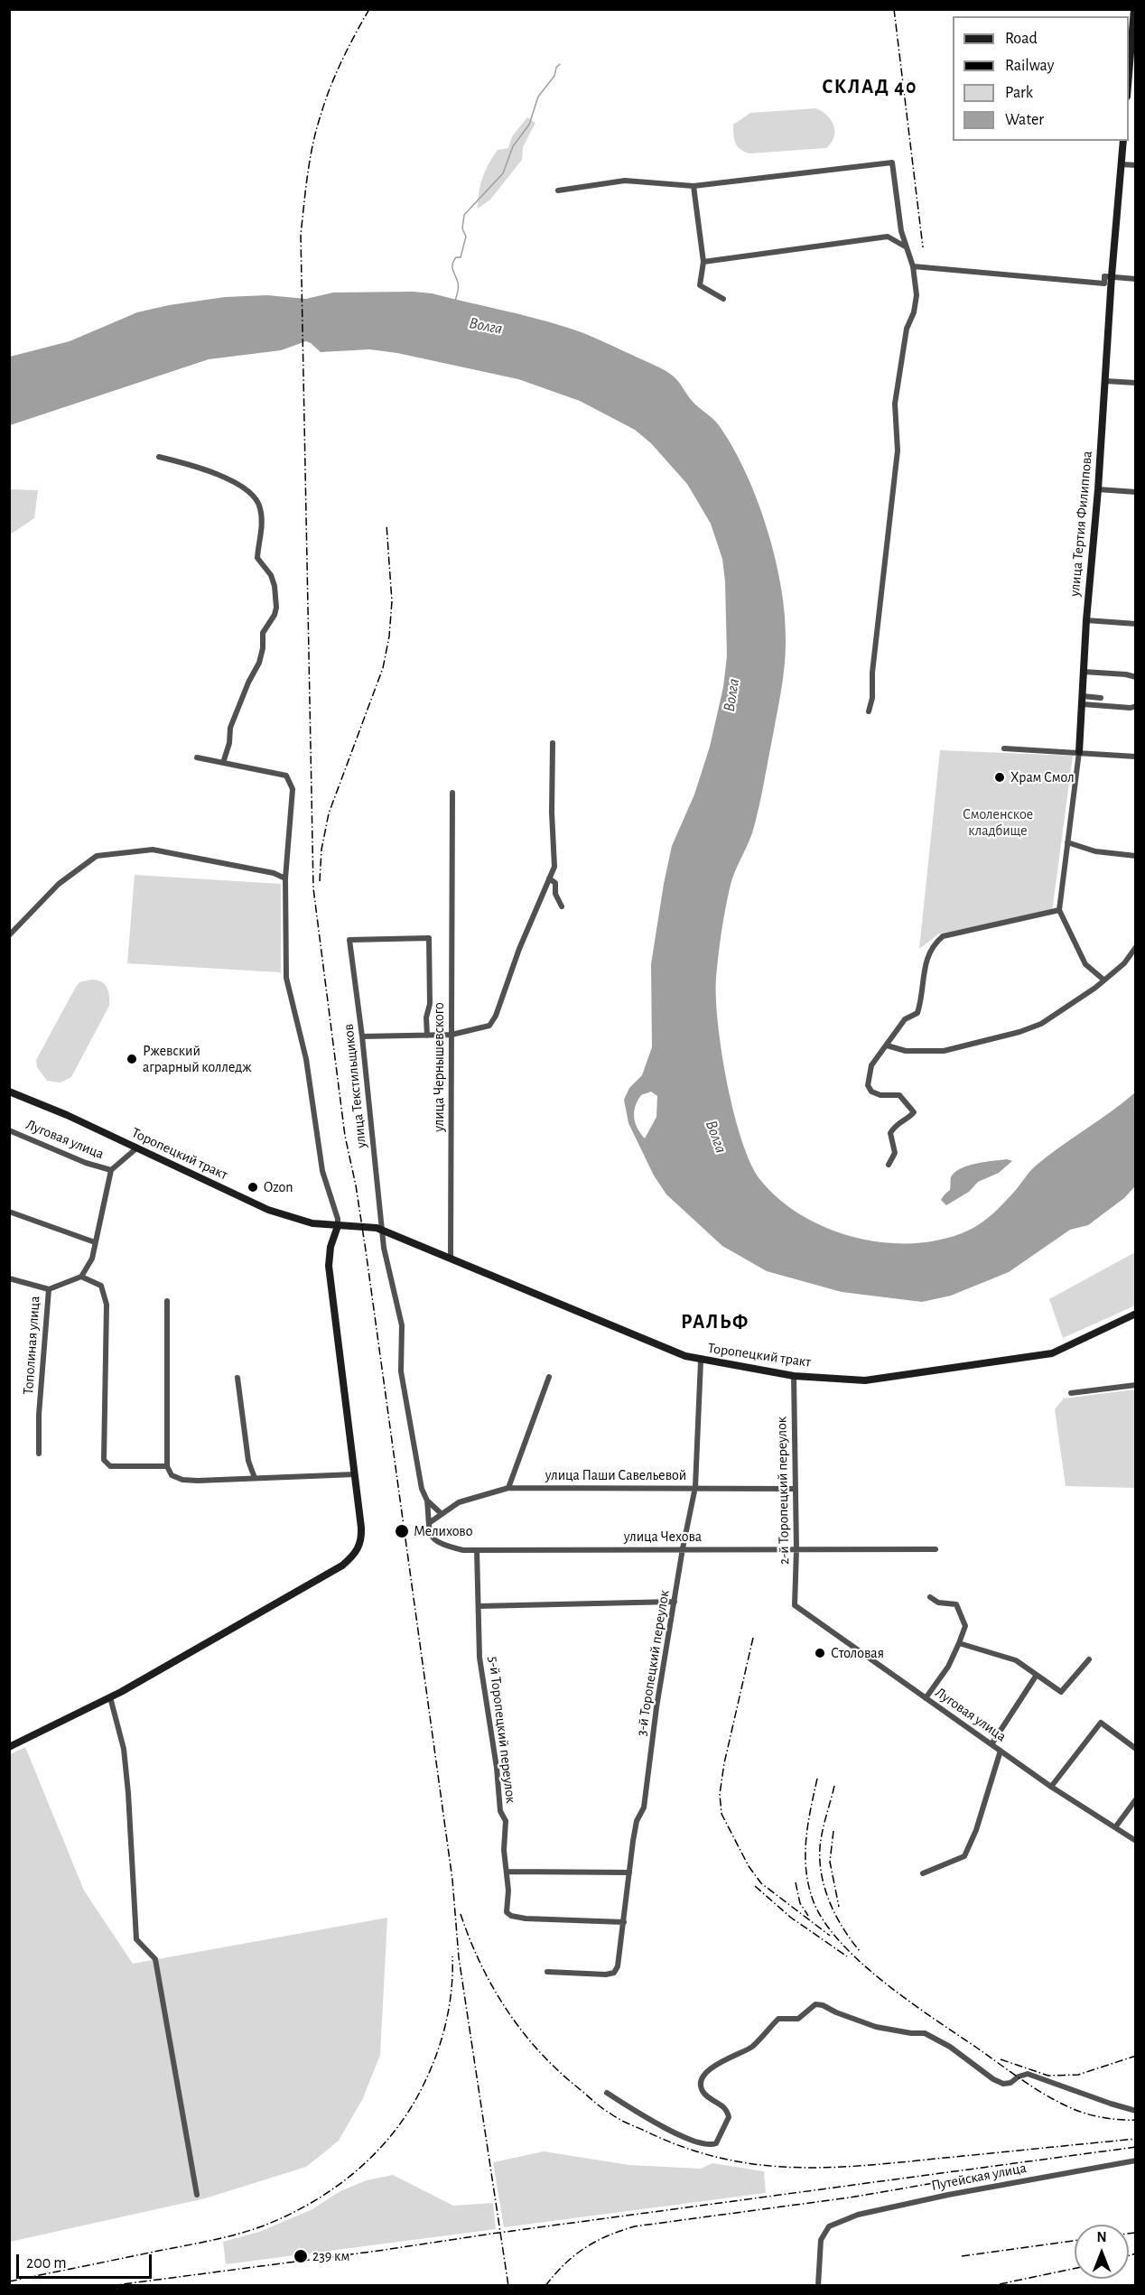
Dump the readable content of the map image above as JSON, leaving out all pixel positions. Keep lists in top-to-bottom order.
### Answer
{
  "streets": {
    "street": [
      "улица Тертия Филиппова",
      "улица Чернышевского",
      "улица Текстильщиков",
      "Луговая улица",
      "Торопецкий тракт",
      "Тополиная улица",
      "улица Паши Савельевой",
      "2-й Торопецкий переулок",
      "улица Чехова",
      "3-й Торопецкий переулок",
      "5-й Торопецкий переулок",
      "Путейская улица"
    ]
  },
  "crossings": [
    ["улица Чернышевского", "Торопецкий тракт"],
    ["улица Текстильщиков", "Торопецкий тракт"],
    ["Луговая улица", "2-й Торопецкий переулок"],
    ["Торопецкий тракт", "2-й Торопецкий переулок"],
    ["Торопецкий тракт", "3-й Торопецкий переулок"],
    ["улица Паши Савельевой", "2-й Торопецкий переулок"],
    ["улица Паши Савельевой", "улица Чехова"],
    ["улица Паши Савельевой", "3-й Торопецкий переулок"],
    ["2-й Торопецкий переулок", "улица Чехова"],
    ["улица Чехова", "3-й Торопецкий переулок"],
    ["улица Чехова", "5-й Торопецкий переулок"],
    ["3-й Торопецкий переулок", "5-й Торопецкий переулок"]
  ],
  "districts": ["СКЛАД 40", "РАЛЬФ"],
  "water": ["Волга"],
  "parks": ["Смоленское кладбище"],
  "places": [
    "Храм Смол",
    "Ржевский аграрный колледж",
    "Ozon",
    "Мелихово",
    "Столовая",
    "239 км"
  ],
  "legend": [
    "Road",
    "Railway",
    "Park",
    "Water"
  ],
  "scale_bar": "200 m",
  "north": "top"
}
